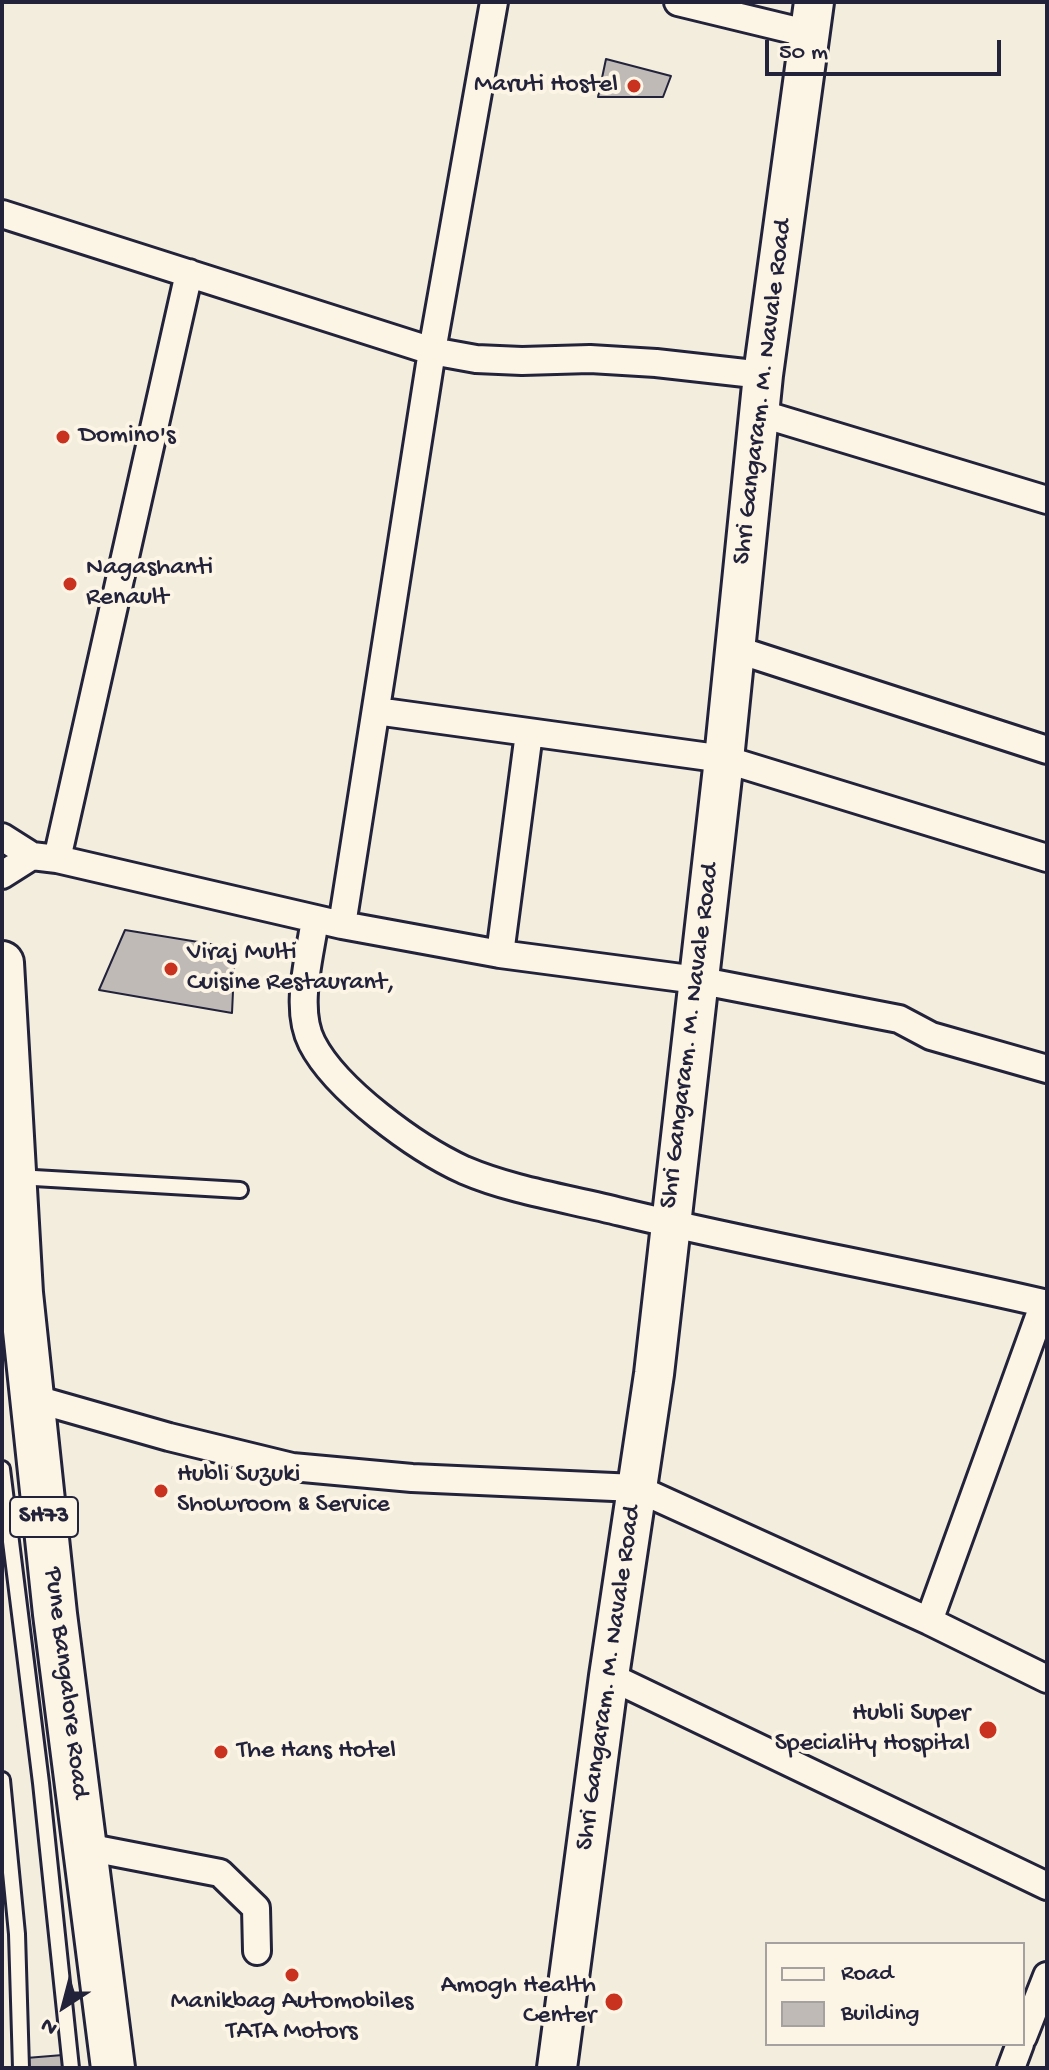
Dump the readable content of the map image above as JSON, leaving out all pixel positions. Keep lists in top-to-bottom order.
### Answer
{
  "streets": {
    "main road": ["Shri Gangaram. M. Navale Road", "SH73", "Pune Bangalore Road"]
  },
  "places": [
    "Maruti Hostel",
    "Domino's",
    "Nagashanti Renault",
    "Viraj Multi Cuisine Restaurant,",
    "Hubli Suzuki Showroom & Service",
    "Hubli Super Speciality Hospital",
    "The Hans Hotel",
    "Manikbag Automobiles TATA Motors",
    "Amogh Health Center"
  ],
  "legend": ["Road", "Building"],
  "scale_bar": "50 m",
  "north": "bottom left"
}
